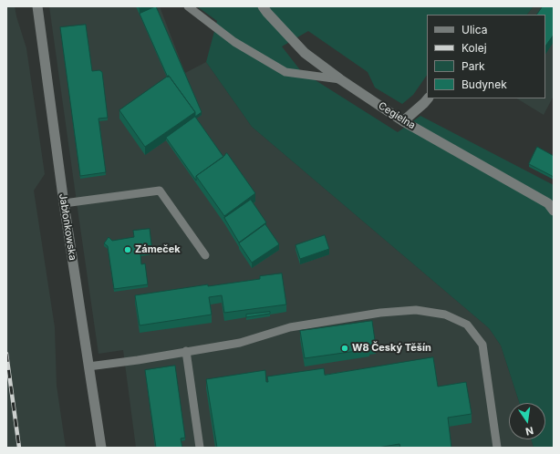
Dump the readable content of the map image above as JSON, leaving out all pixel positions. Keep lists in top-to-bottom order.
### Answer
{
  "streets": {
    "main road": ["Cegielna", "Jabłonkowska"]
  },
  "places": ["Zámeček", "W8 Český Těšín"],
  "legend": [
    "Ulica",
    "Kolej",
    "Park",
    "Budynek"
  ],
  "north": "bottom"
}
